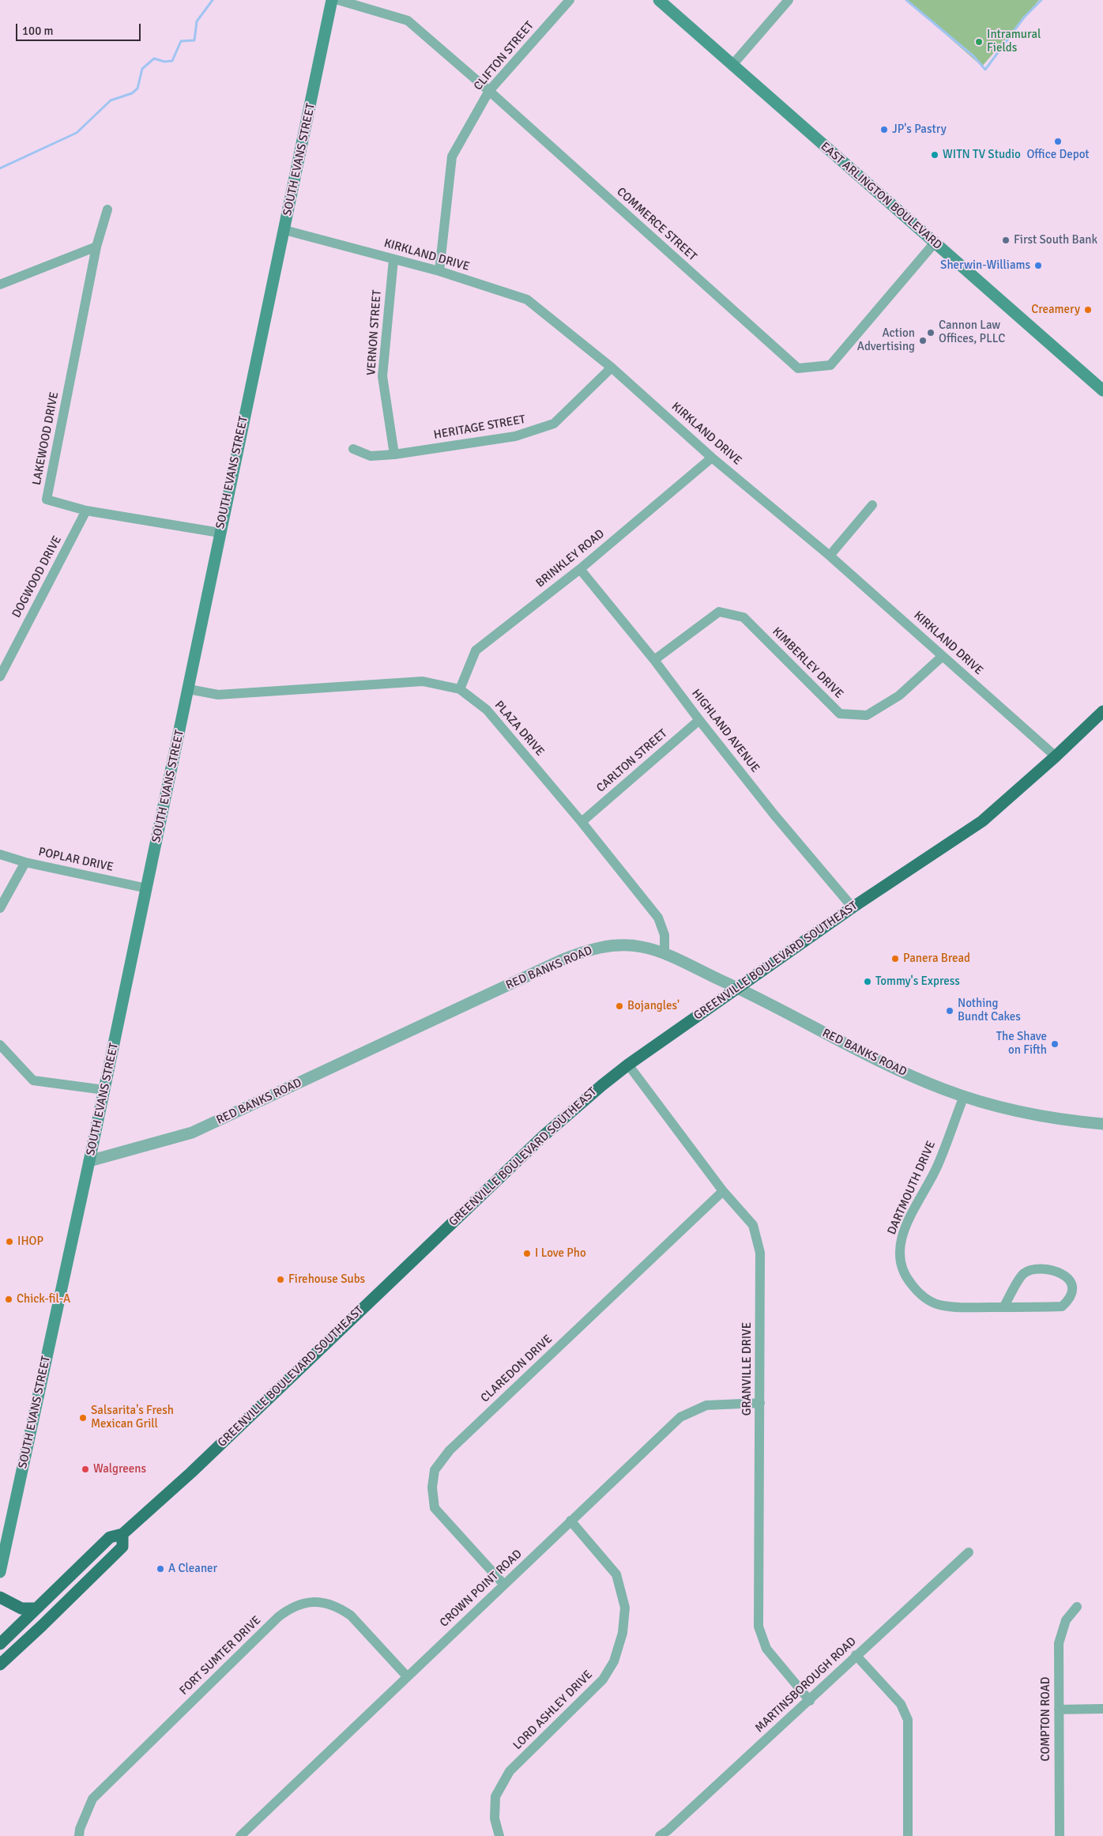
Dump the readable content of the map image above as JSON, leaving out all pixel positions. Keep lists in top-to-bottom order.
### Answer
{
  "streets": {
    "highway": ["GREENVILLE BOULEVARD SOUTHEAST"],
    "main road": ["SOUTH EVANS STREET", "EAST ARLINGTON BOULEVARD"],
    "street": [
      "CLIFTON STREET",
      "COMMERCE STREET",
      "KIRKLAND DRIVE",
      "VERNON STREET",
      "HERITAGE STREET",
      "LAKEWOOD DRIVE",
      "BRINKLEY ROAD",
      "DOGWOOD DRIVE",
      "KIMBERLEY DRIVE",
      "PLAZA DRIVE",
      "HIGHLAND AVENUE",
      "CARLTON STREET",
      "POPLAR DRIVE",
      "RED BANKS ROAD",
      "DARTMOUTH DRIVE",
      "CLAREDON DRIVE",
      "GRANVILLE DRIVE",
      "CROWN POINT ROAD",
      "FORT SUMTER DRIVE",
      "MARTINSBOROUGH ROAD",
      "LORD ASHLEY DRIVE",
      "COMPTON ROAD"
    ]
  },
  "crossings": [
    ["CLIFTON STREET", "COMMERCE STREET"],
    ["CLIFTON STREET", "KIRKLAND DRIVE"],
    ["SOUTH EVANS STREET", "KIRKLAND DRIVE"],
    ["SOUTH EVANS STREET", "LAKEWOOD DRIVE"],
    ["SOUTH EVANS STREET", "PLAZA DRIVE"],
    ["SOUTH EVANS STREET", "POPLAR DRIVE"],
    ["SOUTH EVANS STREET", "RED BANKS ROAD"],
    ["EAST ARLINGTON BOULEVARD", "COMMERCE STREET"],
    ["KIRKLAND DRIVE", "VERNON STREET"],
    ["KIRKLAND DRIVE", "HERITAGE STREET"],
    ["KIRKLAND DRIVE", "BRINKLEY ROAD"],
    ["KIRKLAND DRIVE", "KIMBERLEY DRIVE"],
    ["KIRKLAND DRIVE", "GREENVILLE BOULEVARD SOUTHEAST"],
    ["VERNON STREET", "HERITAGE STREET"],
    ["LAKEWOOD DRIVE", "DOGWOOD DRIVE"],
    ["BRINKLEY ROAD", "PLAZA DRIVE"],
    ["BRINKLEY ROAD", "HIGHLAND AVENUE"],
    ["KIMBERLEY DRIVE", "HIGHLAND AVENUE"],
    ["PLAZA DRIVE", "CARLTON STREET"],
    ["PLAZA DRIVE", "RED BANKS ROAD"],
    ["HIGHLAND AVENUE", "CARLTON STREET"],
    ["HIGHLAND AVENUE", "GREENVILLE BOULEVARD SOUTHEAST"],
    ["GREENVILLE BOULEVARD SOUTHEAST", "RED BANKS ROAD"],
    ["GREENVILLE BOULEVARD SOUTHEAST", "GRANVILLE DRIVE"],
    ["RED BANKS ROAD", "DARTMOUTH DRIVE"],
    ["CLAREDON DRIVE", "GRANVILLE DRIVE"],
    ["CLAREDON DRIVE", "CROWN POINT ROAD"],
    ["GRANVILLE DRIVE", "CROWN POINT ROAD"],
    ["GRANVILLE DRIVE", "MARTINSBOROUGH ROAD"],
    ["CROWN POINT ROAD", "FORT SUMTER DRIVE"],
    ["CROWN POINT ROAD", "LORD ASHLEY DRIVE"]
  ],
  "places": [
    "Intramural Fields",
    "JP's Pastry",
    "Office Depot",
    "WITN TV Studio",
    "First South Bank",
    "Sherwin-Williams",
    "Creamery",
    "Cannon Law Offices, PLLC",
    "Action Advertising",
    "Panera Bread",
    "Tommy's Express",
    "Bojangles'",
    "Nothing Bundt Cakes",
    "The Shave on Fifth",
    "IHOP",
    "I Love Pho",
    "Firehouse Subs",
    "Chick-fil-A",
    "Salsarita's Fresh Mexican Grill",
    "Walgreens",
    "A Cleaner"
  ],
  "scale_bar": "100 m"
}
